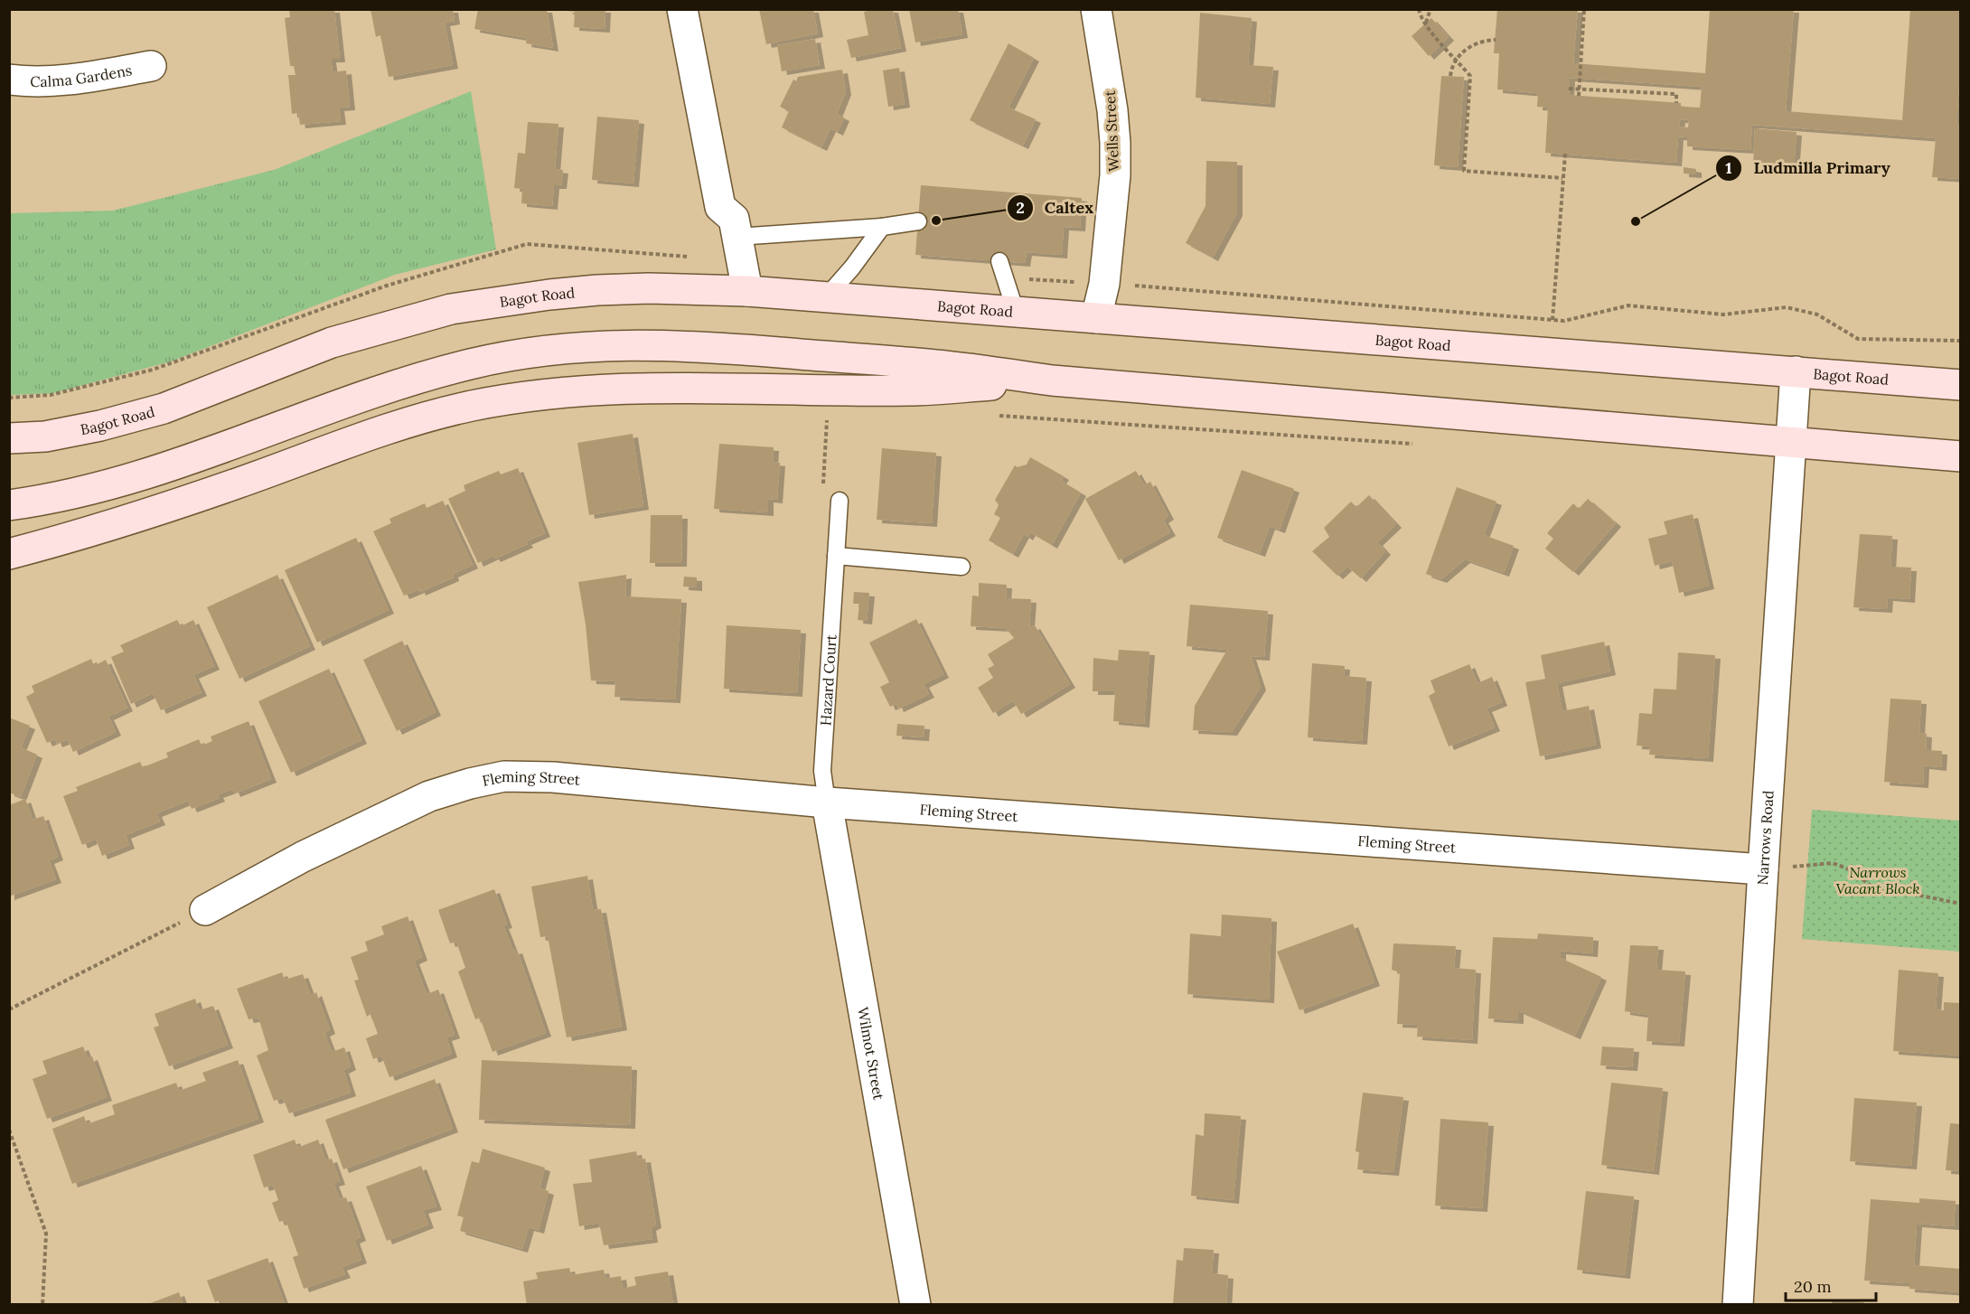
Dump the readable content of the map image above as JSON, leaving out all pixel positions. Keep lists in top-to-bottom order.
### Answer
{
  "streets": {
    "main road": ["Bagot Road"],
    "street": [
      "Calma Gardens",
      "Wells Street",
      "Fleming Street",
      "Narrows Road",
      "Wilmot Street"
    ],
    "lane": ["Hazard Court"]
  },
  "crossings": [
    ["Wells Street", "Bagot Road"],
    ["Bagot Road", "Narrows Road"],
    ["Hazard Court", "Fleming Street"],
    ["Hazard Court", "Wilmot Street"],
    ["Fleming Street", "Narrows Road"],
    ["Fleming Street", "Wilmot Street"]
  ],
  "parks": ["Narrows Vacant Block"],
  "places": ["Caltex", "Ludmilla Primary"],
  "scale_bar": "20 m"
}
